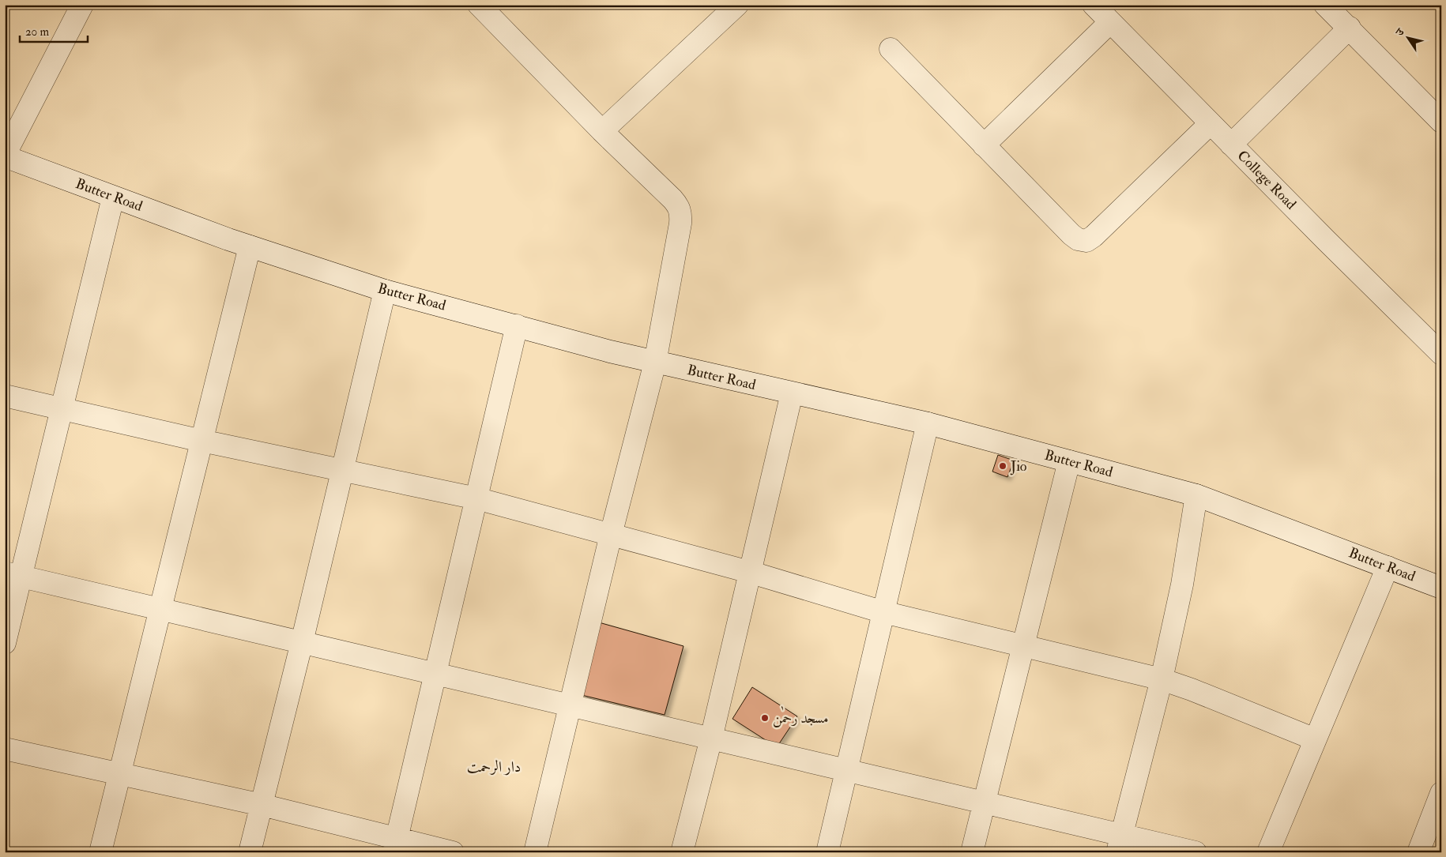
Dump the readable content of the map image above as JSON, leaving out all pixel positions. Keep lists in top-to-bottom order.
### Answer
{
  "streets": {
    "street": ["College Road", "Butter Road"]
  },
  "districts": ["دار الرحمت"],
  "places": ["Jio", "مسجد رحمٰن"],
  "scale_bar": "20 m",
  "north": "top left"
}
